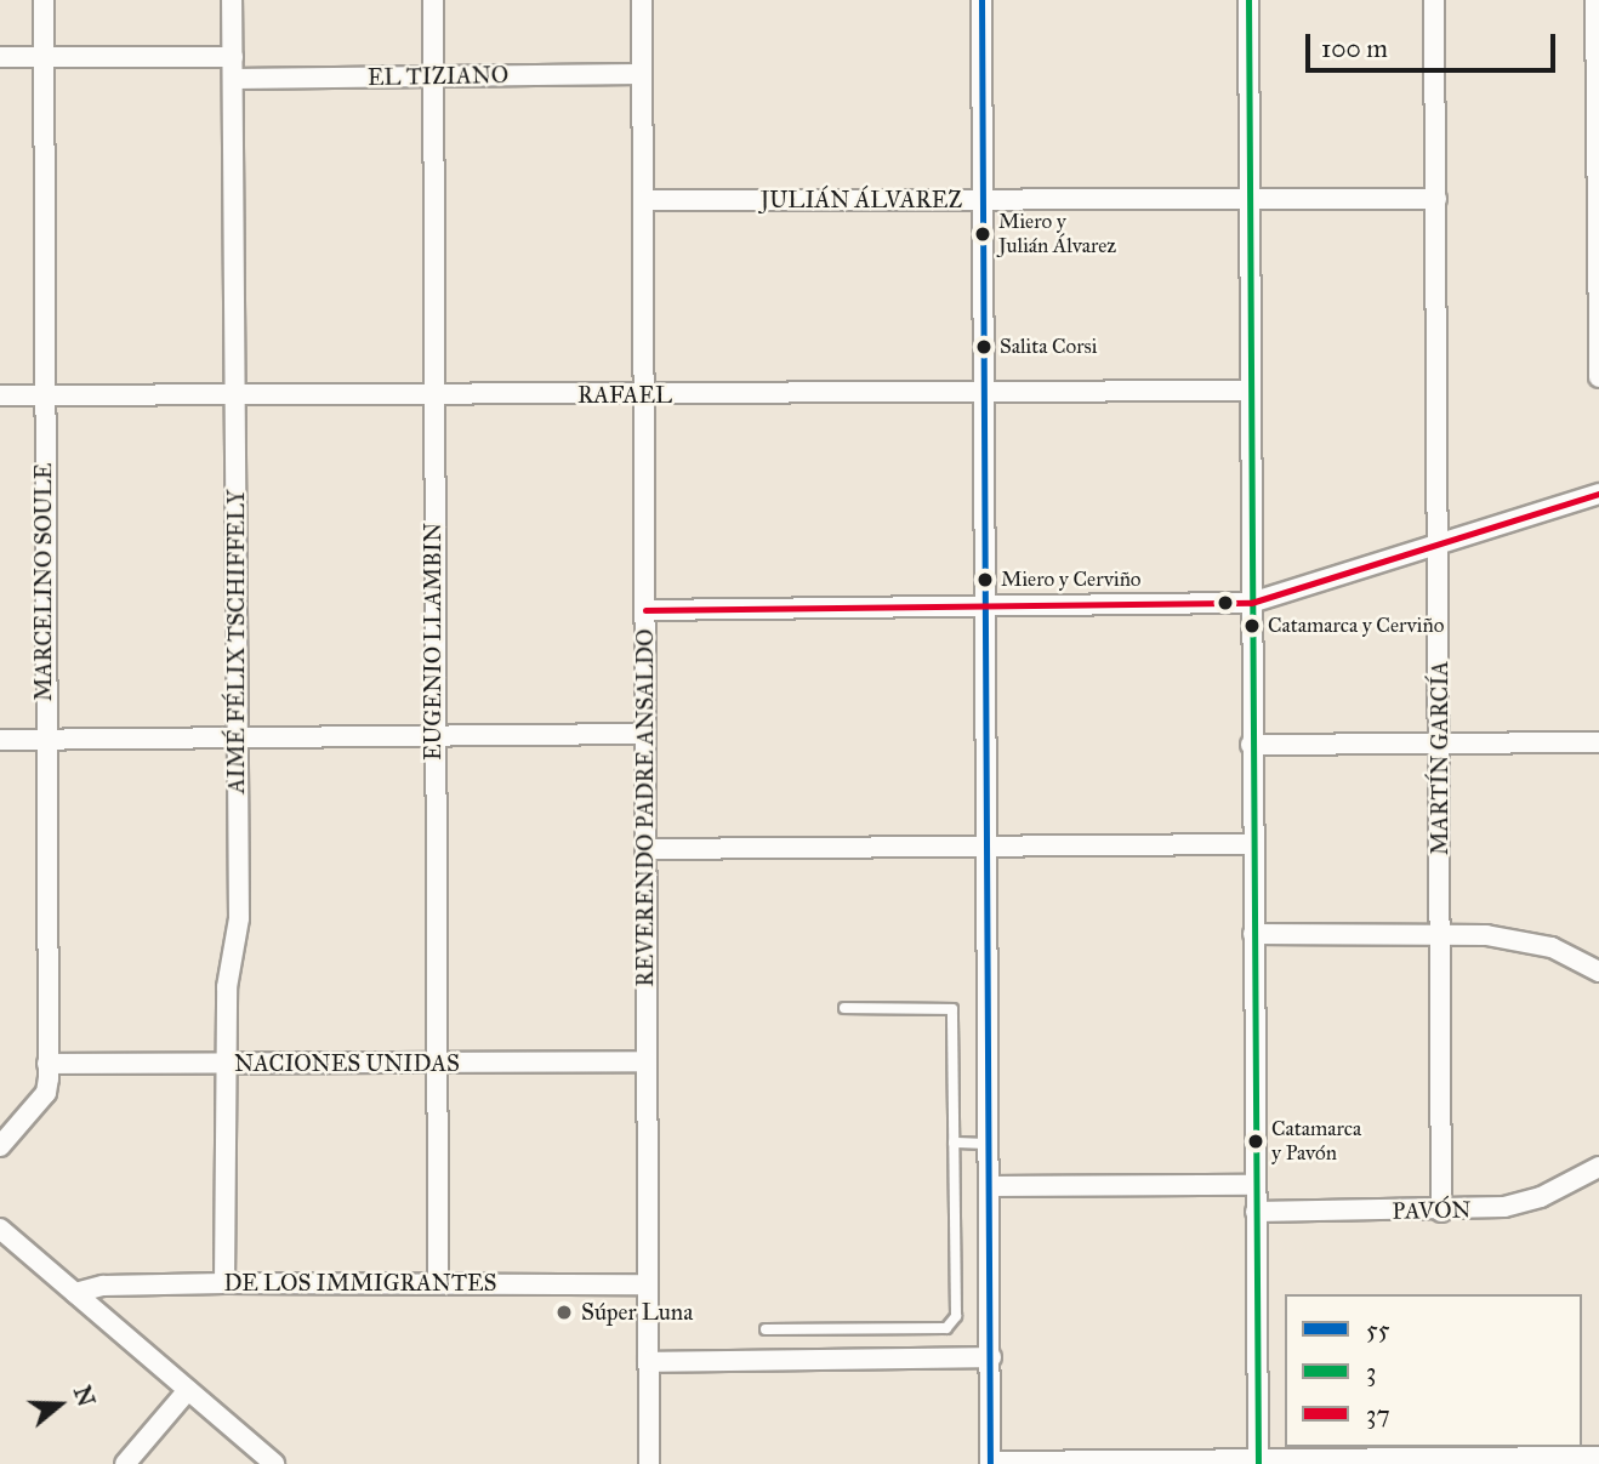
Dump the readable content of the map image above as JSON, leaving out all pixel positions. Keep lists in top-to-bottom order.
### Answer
{
  "streets": {
    "street": [
      "EL TIZIANO",
      "JULIÁN ÁLVAREZ",
      "RAFAEL",
      "MARCELINO SOULE",
      "AIMÉ FÉLIX TSCHIFFELY",
      "EUGENIO LLAMBIN",
      "MARTÍN GARCÍA",
      "REVERENDO PADRE ANSALDO",
      "NACIONES UNIDAS",
      "PAVÓN",
      "DE LOS IMMIGRANTES"
    ]
  },
  "crossings": [
    ["EL TIZIANO", "AIMÉ FÉLIX TSCHIFFELY"],
    ["EL TIZIANO", "EUGENIO LLAMBIN"],
    ["EL TIZIANO", "REVERENDO PADRE ANSALDO"],
    ["JULIÁN ÁLVAREZ", "MARTÍN GARCÍA"],
    ["JULIÁN ÁLVAREZ", "REVERENDO PADRE ANSALDO"],
    ["RAFAEL", "MARCELINO SOULE"],
    ["RAFAEL", "AIMÉ FÉLIX TSCHIFFELY"],
    ["RAFAEL", "EUGENIO LLAMBIN"],
    ["RAFAEL", "REVERENDO PADRE ANSALDO"],
    ["MARCELINO SOULE", "NACIONES UNIDAS"],
    ["AIMÉ FÉLIX TSCHIFFELY", "NACIONES UNIDAS"],
    ["AIMÉ FÉLIX TSCHIFFELY", "DE LOS IMMIGRANTES"],
    ["EUGENIO LLAMBIN", "NACIONES UNIDAS"],
    ["EUGENIO LLAMBIN", "DE LOS IMMIGRANTES"],
    ["MARTÍN GARCÍA", "PAVÓN"],
    ["REVERENDO PADRE ANSALDO", "NACIONES UNIDAS"],
    ["REVERENDO PADRE ANSALDO", "DE LOS IMMIGRANTES"]
  ],
  "places": [
    "Miero y Julián Álvarez",
    "Salita Corsi",
    "Miero y Cerviño",
    "Catamarca y Cerviño",
    "Catamarca y Pavón",
    "Súper Luna"
  ],
  "lines": ["transit line 55", "transit line 3", "transit line 37"],
  "legend": ["55", "3", "37"],
  "scale_bar": "100 m",
  "north": "right"
}
